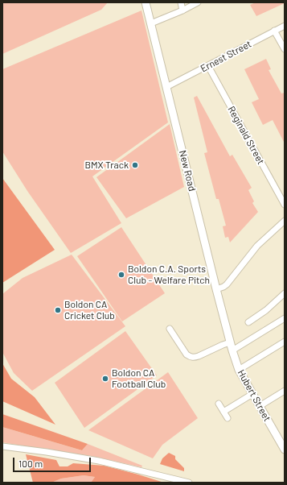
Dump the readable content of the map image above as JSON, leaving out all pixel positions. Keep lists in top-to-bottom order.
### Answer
{
  "streets": {
    "main road": ["New Road", "Hubert Street"],
    "street": ["Ernest Street", "Reginald Street"]
  },
  "crossings": [
    ["Ernest Street", "Reginald Street"],
    ["Ernest Street", "New Road"],
    ["New Road", "Hubert Street"]
  ],
  "places": [
    "BMX Track",
    "Boldon C.A. Sports Club - Welfare Pitch",
    "Boldon CA Cricket Club",
    "Boldon CA Football Club"
  ],
  "scale_bar": "100 m"
}
